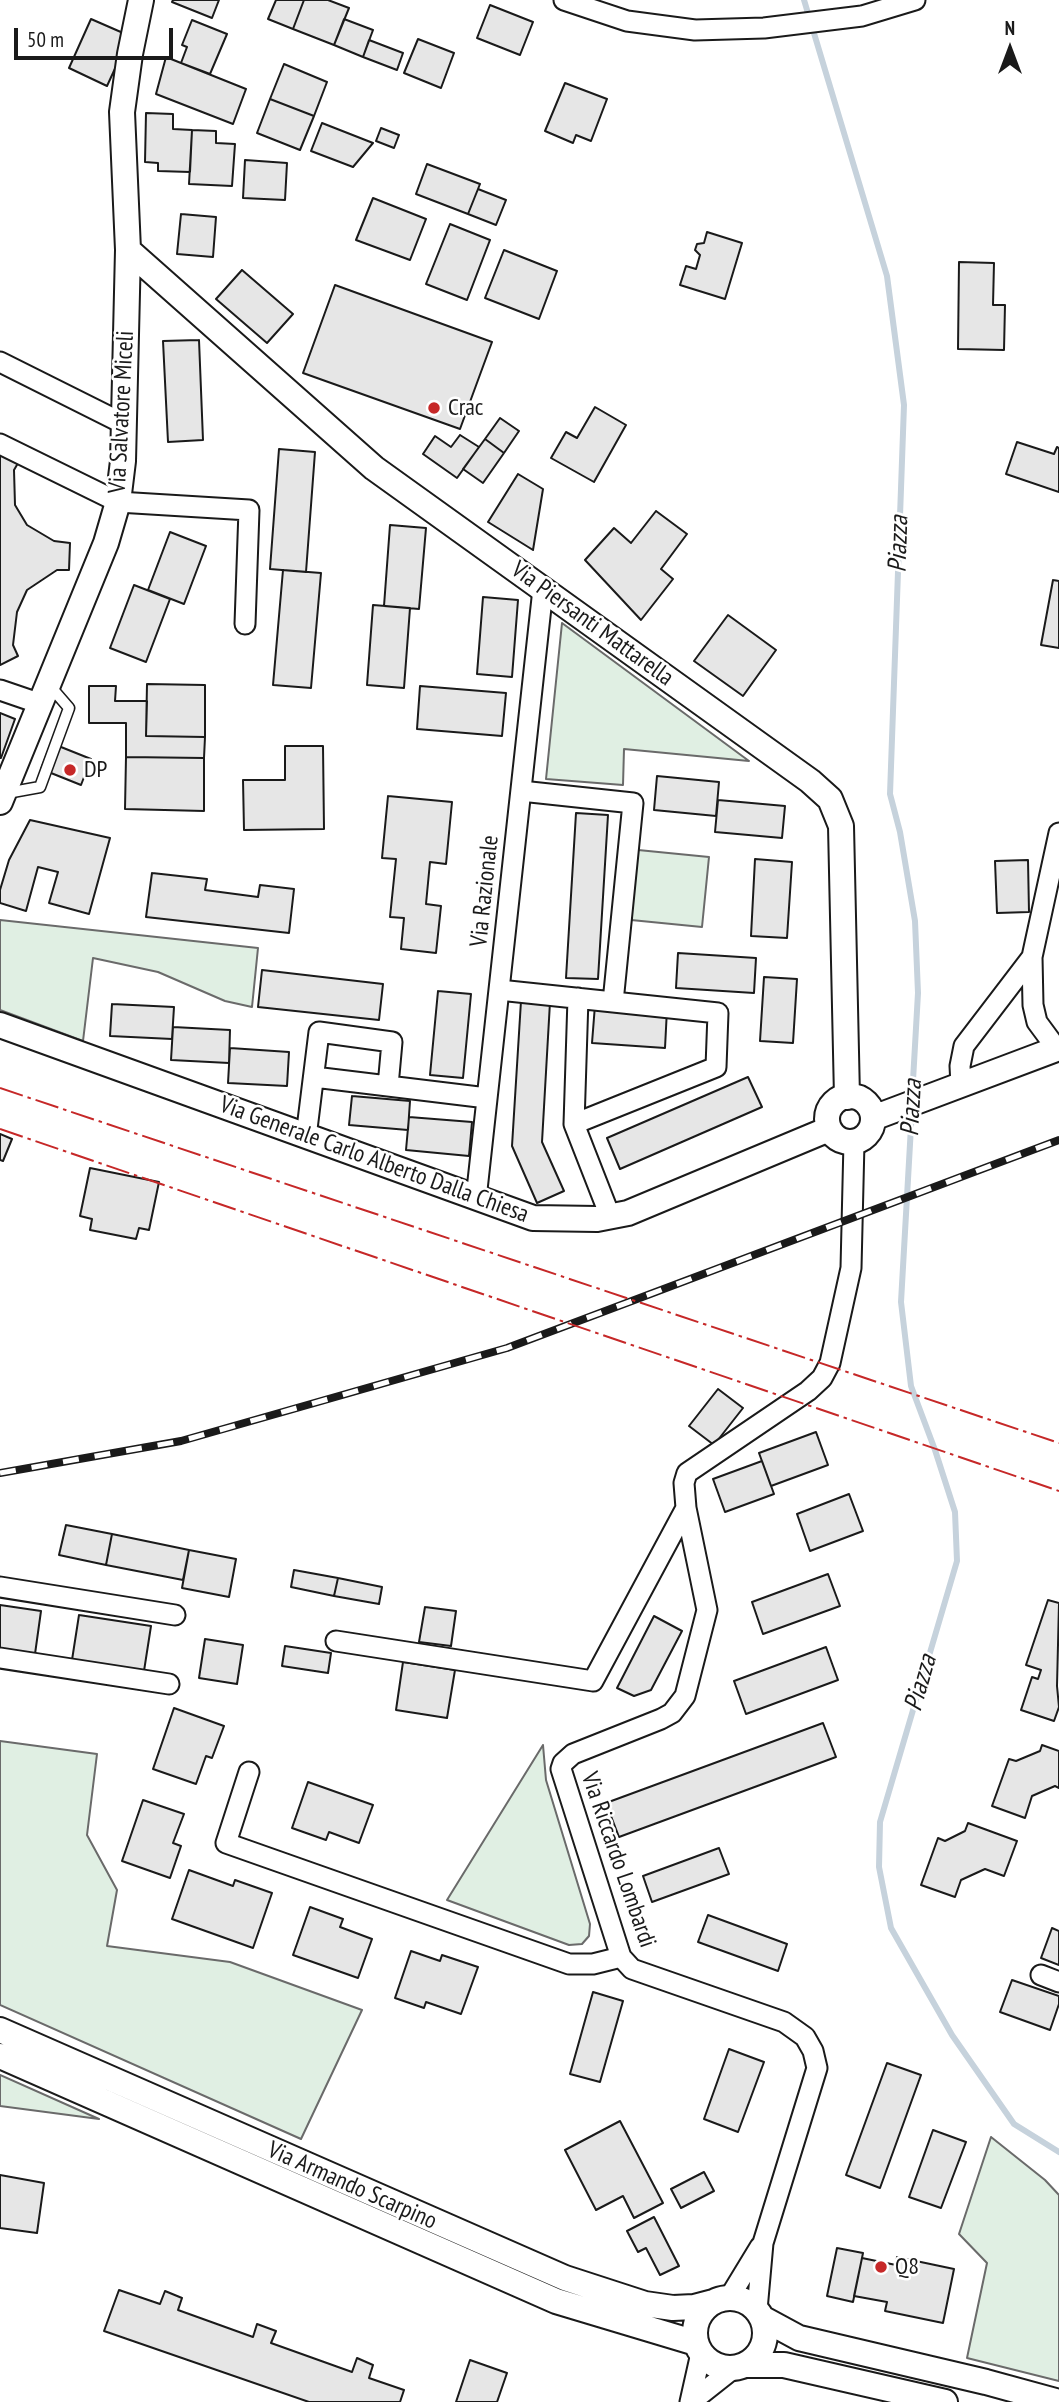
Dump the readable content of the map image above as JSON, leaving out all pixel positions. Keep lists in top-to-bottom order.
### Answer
{
  "streets": {
    "street": [
      "Via Salvatore Miceli",
      "Via Piersanti Mattarella",
      "Via Razionale",
      "Via Generale Carlo Alberto Dalla Chiesa",
      "Via Riccardo Lombardi",
      "Via Armando Scarpino"
    ]
  },
  "crossings": [
    ["Via Salvatore Miceli", "Via Piersanti Mattarella"],
    ["Via Piersanti Mattarella", "Via Razionale"],
    ["Via Piersanti Mattarella", "Via Generale Carlo Alberto Dalla Chiesa"],
    ["Via Piersanti Mattarella", "Via Riccardo Lombardi"],
    ["Via Razionale", "Via Generale Carlo Alberto Dalla Chiesa"],
    ["Via Generale Carlo Alberto Dalla Chiesa", "Via Riccardo Lombardi"],
    ["Via Riccardo Lombardi", "Via Armando Scarpino"]
  ],
  "water": ["Piazza"],
  "places": ["Crac", "DP", "Q8"],
  "scale_bar": "50 m",
  "north": "top"
}
